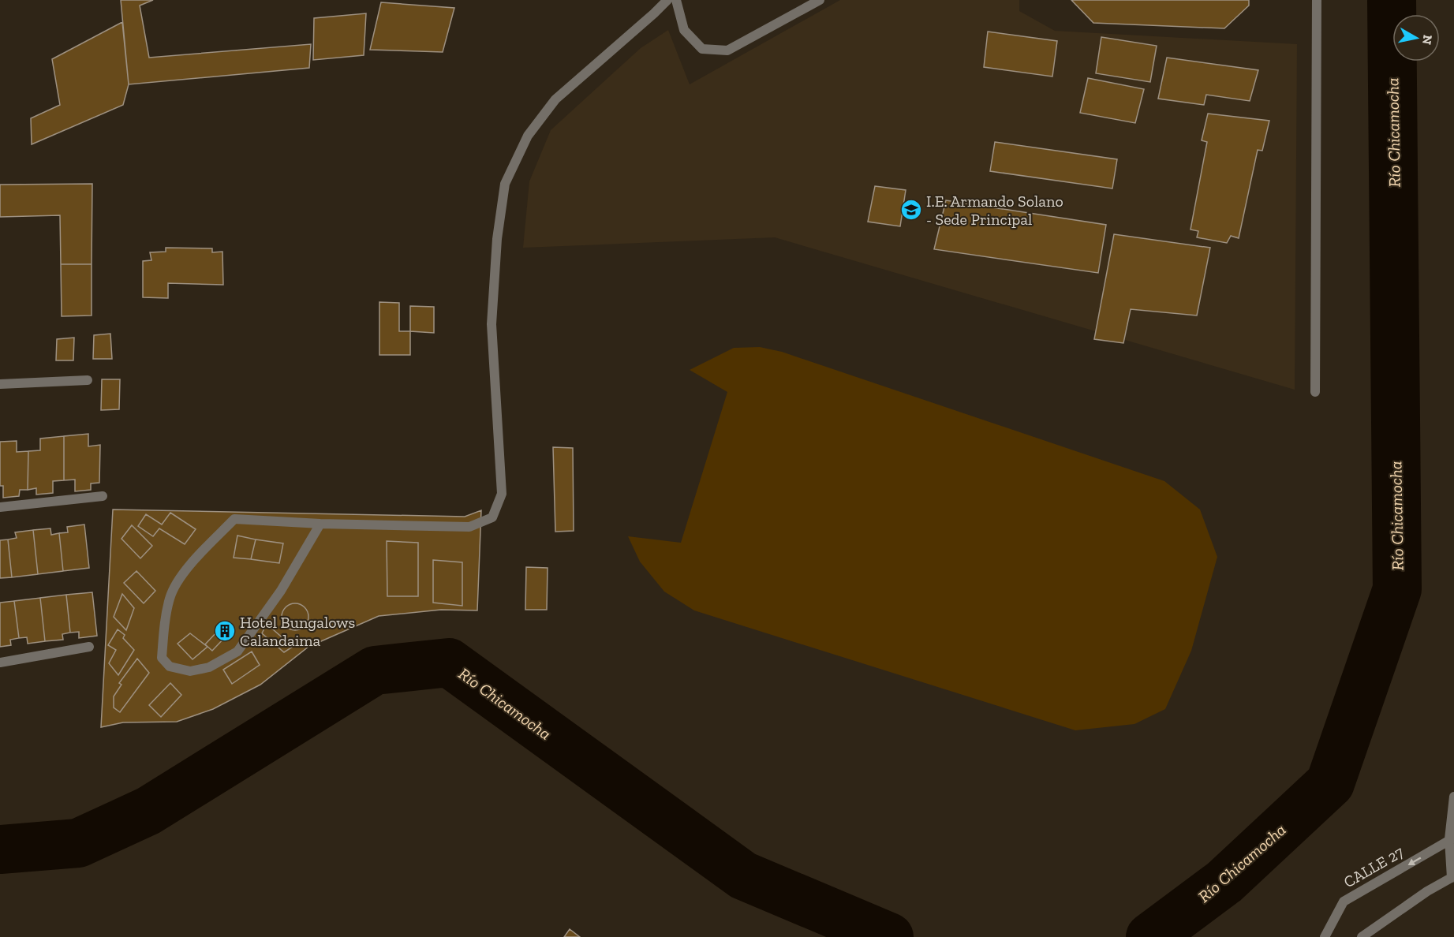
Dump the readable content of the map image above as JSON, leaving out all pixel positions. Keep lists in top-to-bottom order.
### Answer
{
  "streets": {
    "street": ["CALLE 27"]
  },
  "water": ["Río Chicamocha"],
  "places": {
    "school or university": ["I.E. Armando Solano - Sede Principal"],
    "building": ["Hotel Bungalows Calandaima"]
  },
  "north": "right"
}
